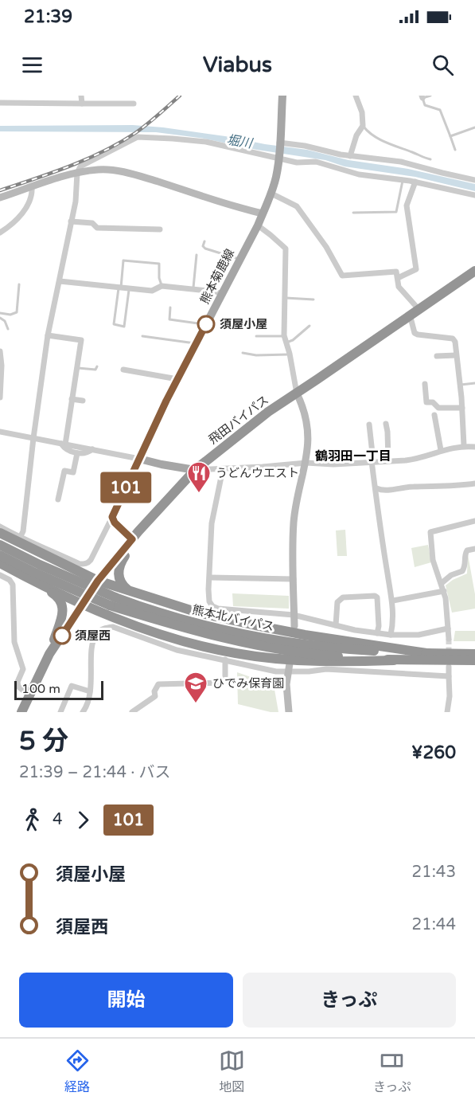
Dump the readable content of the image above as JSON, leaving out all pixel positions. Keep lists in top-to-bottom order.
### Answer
{
  "streets": {
    "highway": ["飛田バイパス", "熊本北バイパス"],
    "main road": ["熊本菊鹿線"]
  },
  "districts": ["鶴羽田一丁目"],
  "water": ["堀川"],
  "places": {
    "other": ["須屋小屋", "須屋西"],
    "restaurant": ["うどんウエスト"],
    "school or university": ["ひでみ保育園"]
  },
  "lines": ["bus line 101"],
  "scale_bar": "100 m",
  "page": {
    "status": "21:39",
    "header": "Viabus",
    "on_map": "101",
    "scale": "100 m",
    "heading": ["5 分", "21:39 – 21:44 · バス", "¥260"],
    "legs": ["4", "101"],
    "list": [
      {
        "name": "須屋小屋",
        "value": "21:43"
      },
      {
        "name": "須屋西",
        "value": "21:44"
      }
    ],
    "buttons": ["開始", "きっぷ"],
    "tabs": ["経路", "地図", "きっぷ"]
  }
}
